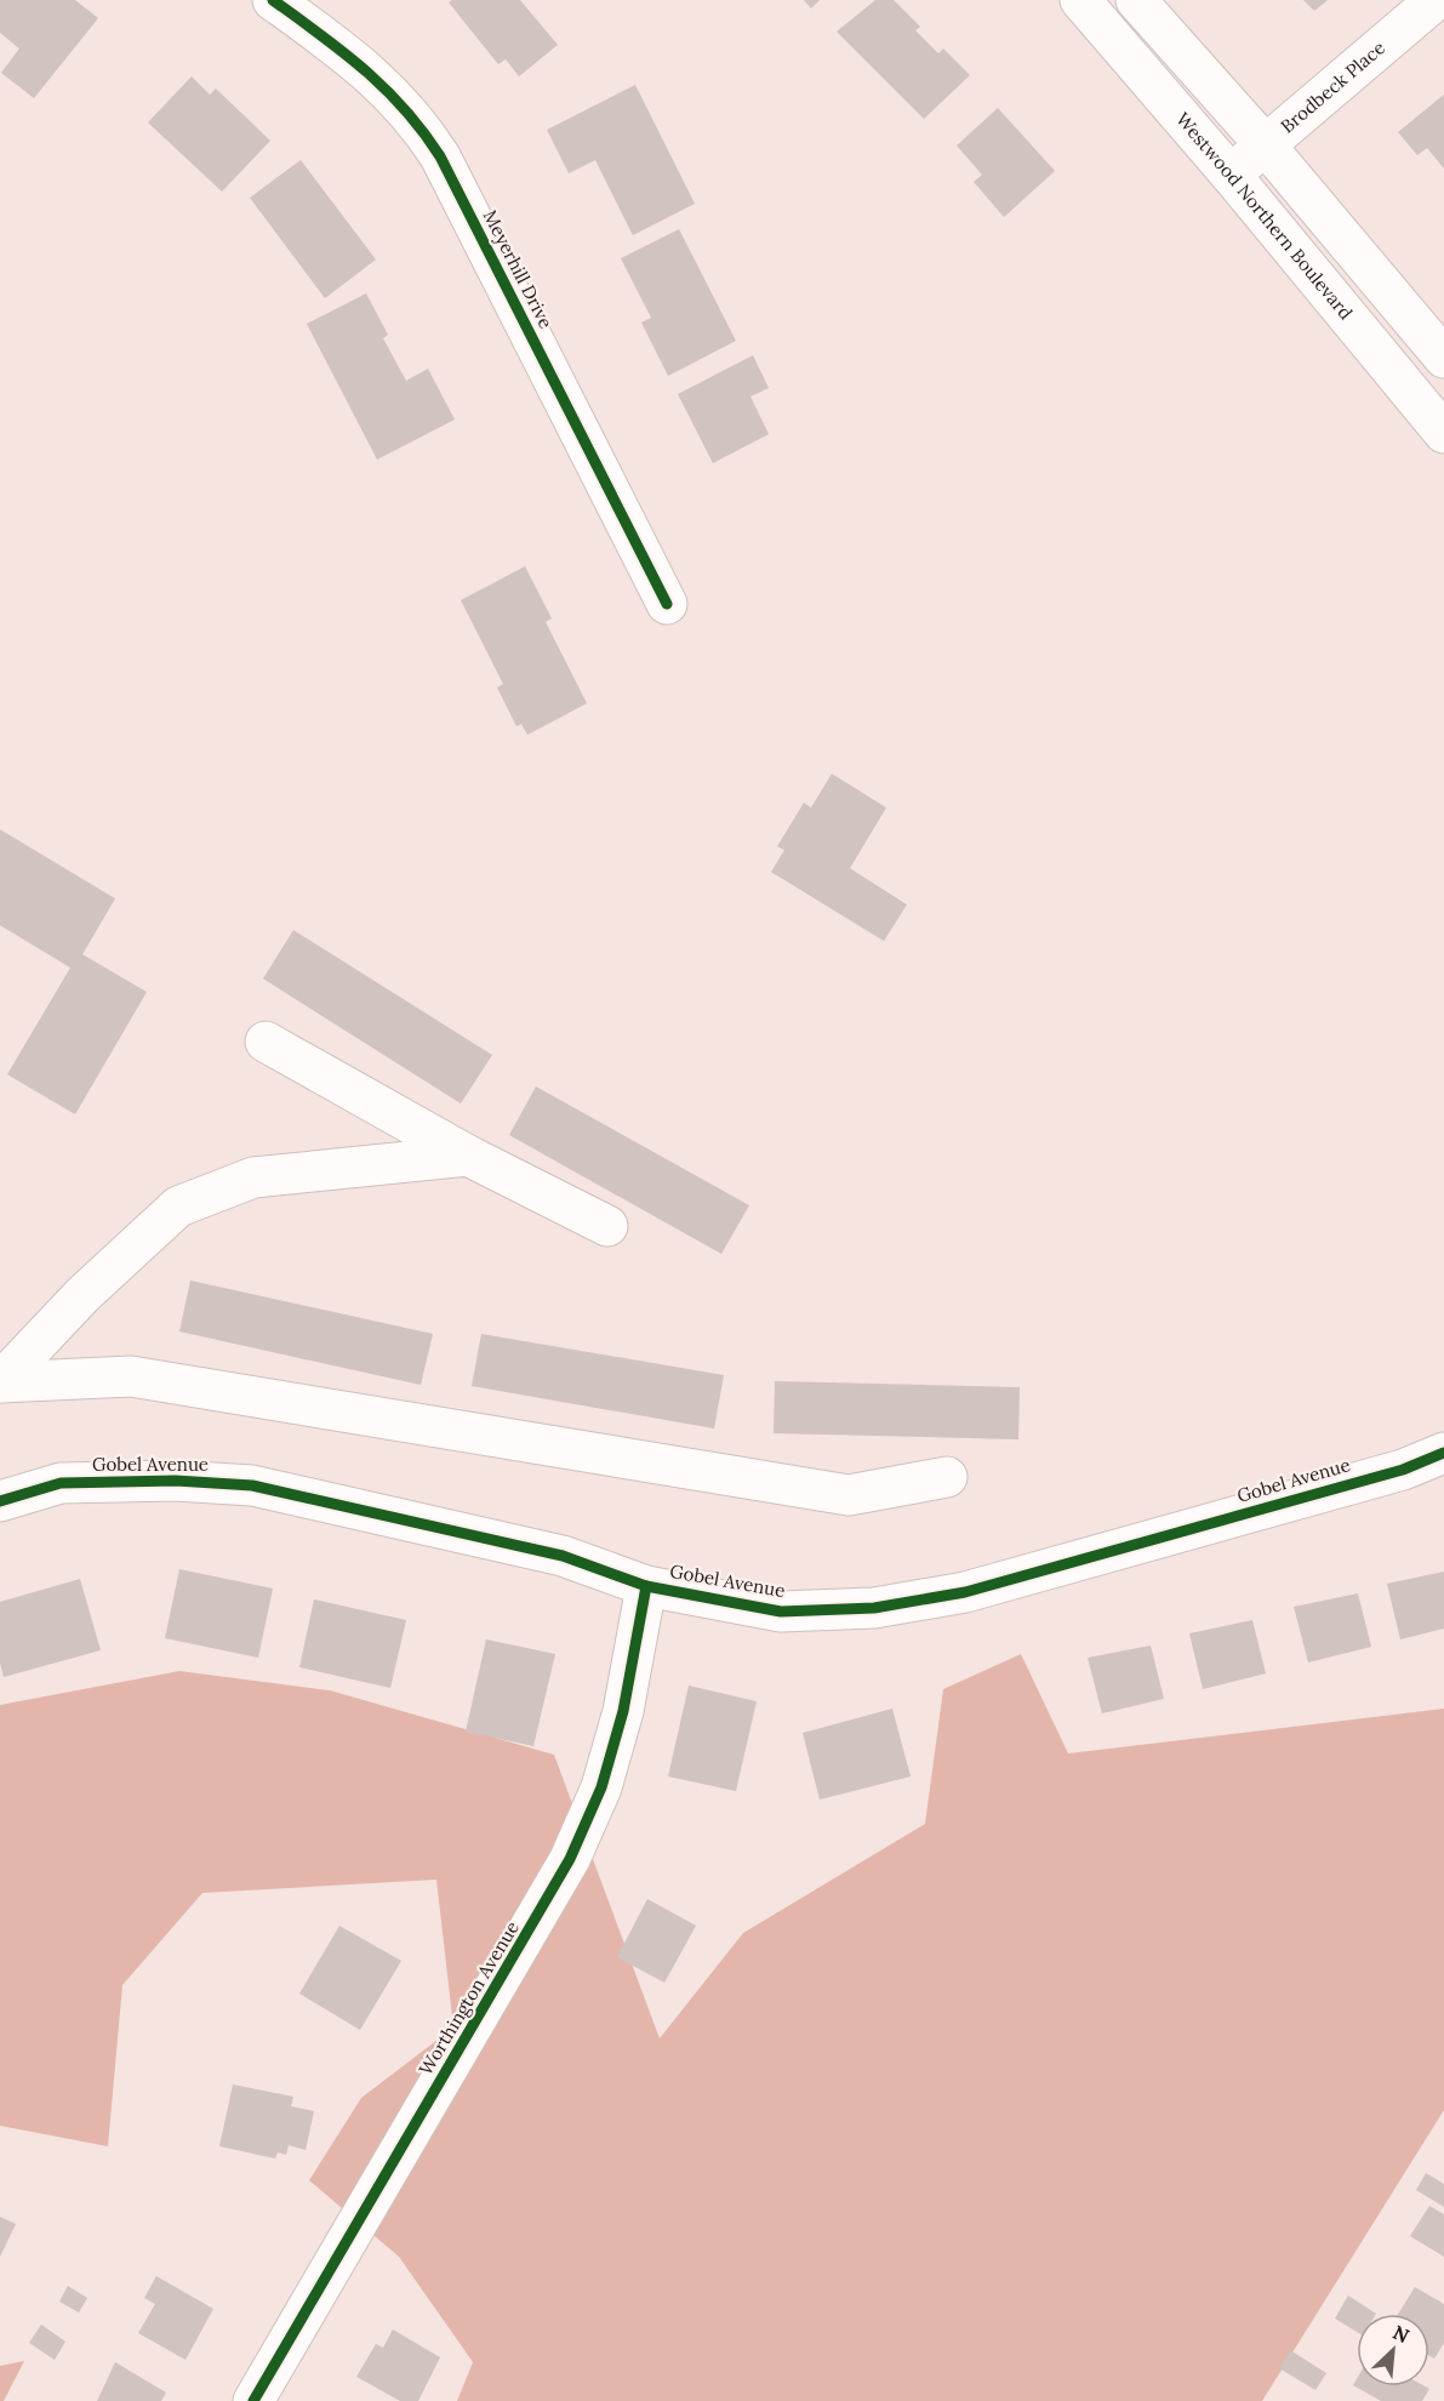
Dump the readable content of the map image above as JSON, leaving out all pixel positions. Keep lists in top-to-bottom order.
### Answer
{
  "streets": {
    "street": [
      "Brodbeck Place",
      "Westwood Northern Boulevard",
      "Meyerhill Drive",
      "Gobel Avenue",
      "Worthington Avenue"
    ]
  },
  "crossings": [
    ["Brodbeck Place", "Westwood Northern Boulevard"],
    ["Gobel Avenue", "Worthington Avenue"]
  ],
  "north": "top right"
}
